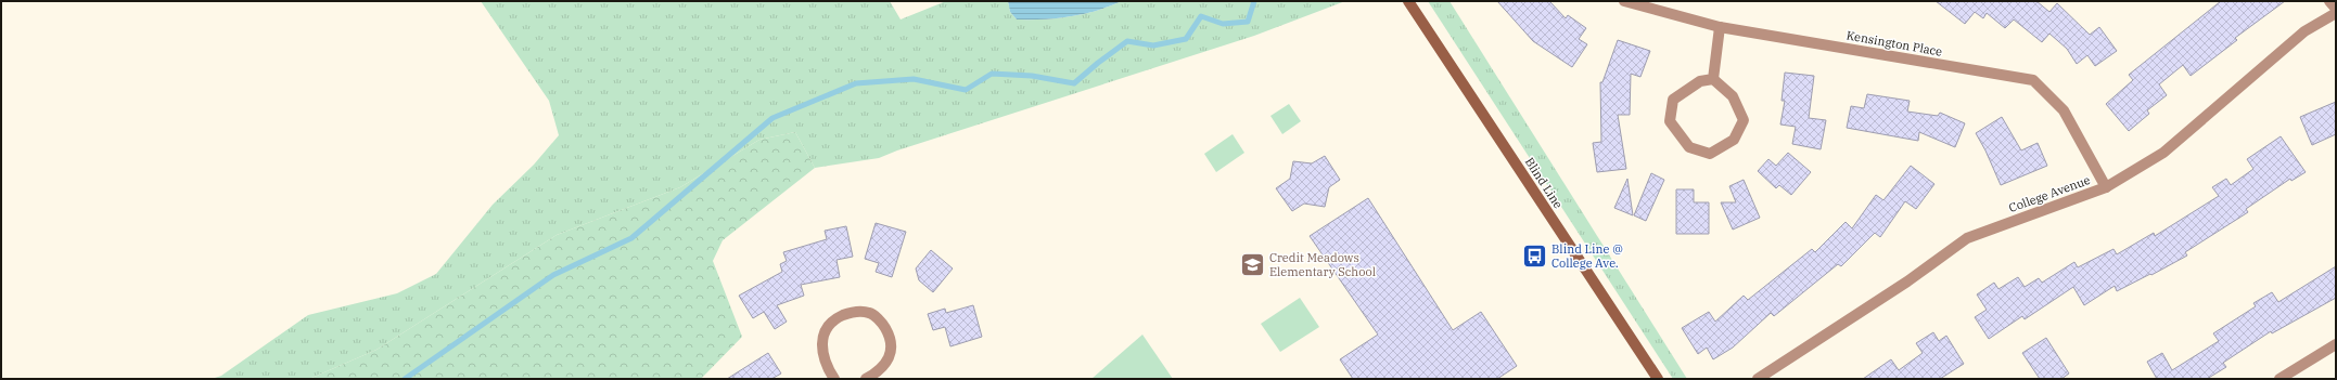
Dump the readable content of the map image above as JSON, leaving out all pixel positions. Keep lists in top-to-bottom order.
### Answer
{
  "streets": {
    "street": ["Kensington Place", "Blind Line", "College Avenue"]
  },
  "crossings": [
    ["Kensington Place", "College Avenue"]
  ],
  "places": {
    "bus stop": ["Blind Line @ College Ave."],
    "school or university": ["Credit Meadows Elementary School"]
  }
}
